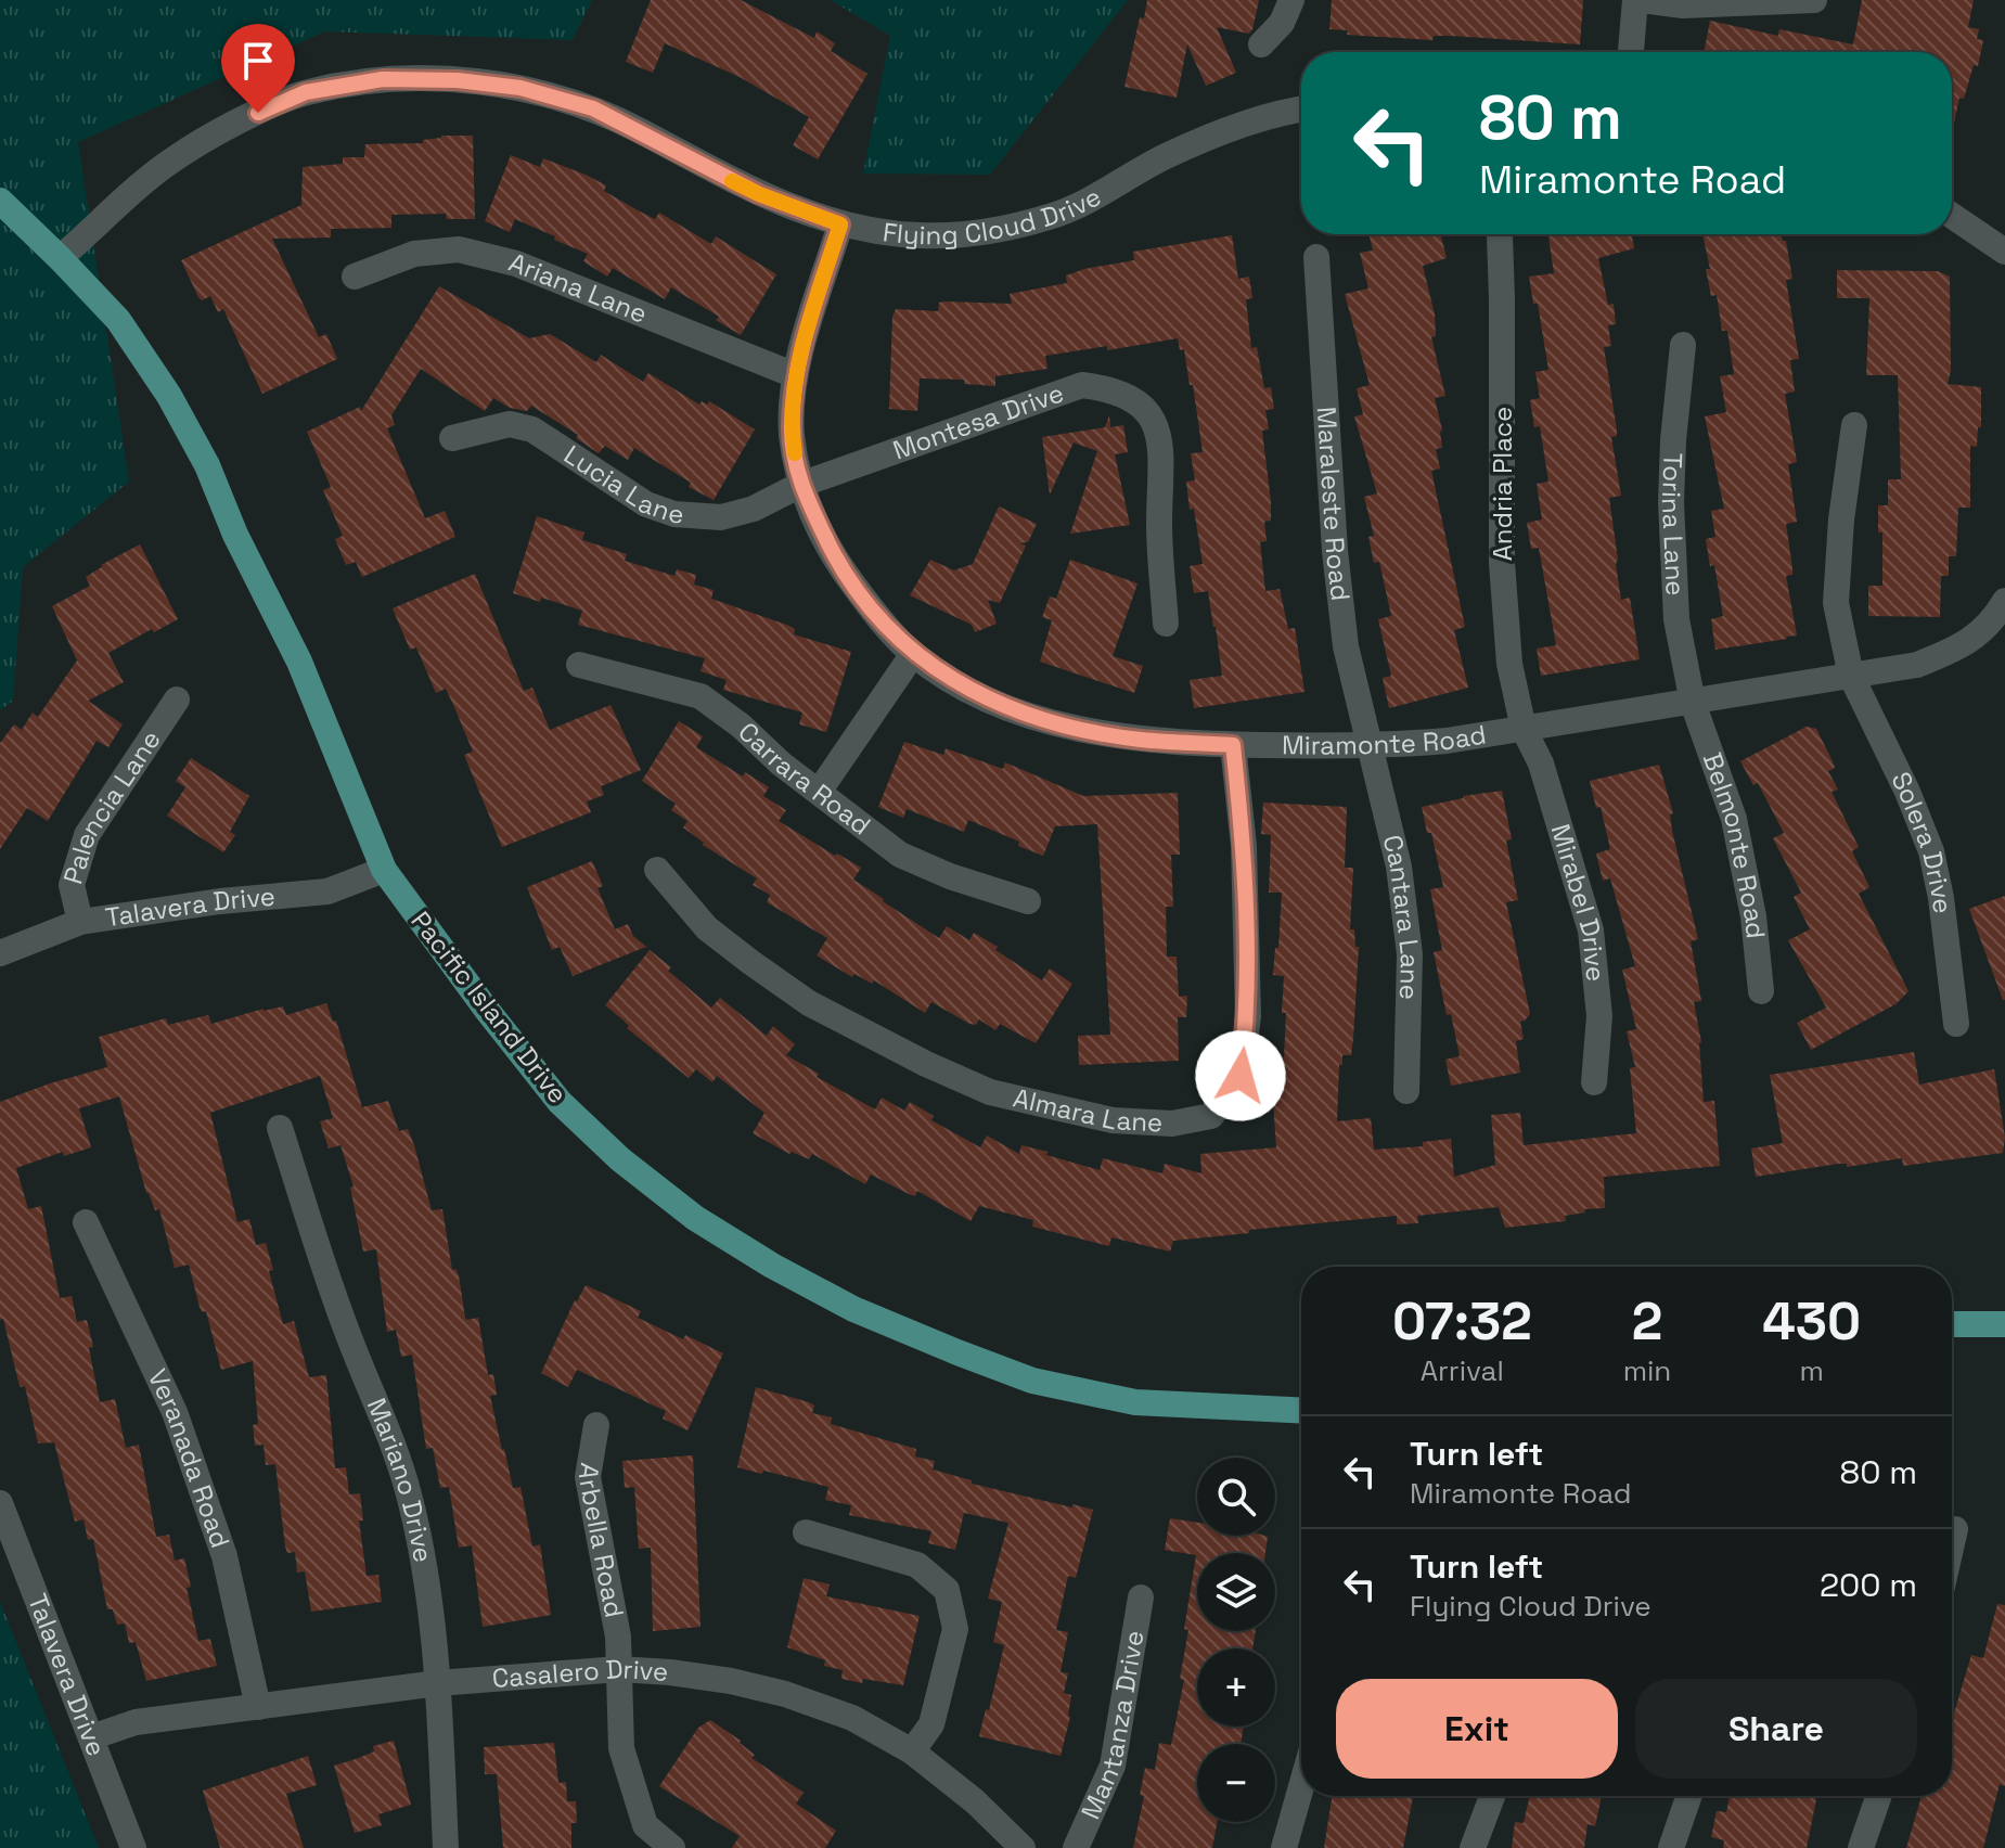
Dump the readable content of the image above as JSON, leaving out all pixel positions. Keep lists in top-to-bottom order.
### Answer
{
  "streets": {
    "main road": ["Pacific Island Drive"],
    "street": [
      "Flying Cloud Drive",
      "Ariana Lane",
      "Montesa Drive",
      "Lucia Lane",
      "Andria Place",
      "Maraleste Road",
      "Torina Lane",
      "Miramonte Road",
      "Carrara Road",
      "Palencia Lane",
      "Solera Drive",
      "Belmonte Road",
      "Mirabel Drive",
      "Talavera Drive",
      "Cantara Lane",
      "Almara Lane",
      "Veranada Road",
      "Mariano Drive",
      "Arbella Road",
      "Casalero Drive",
      "Mantanza Drive"
    ]
  },
  "crossings": [
    ["Flying Cloud Drive", "Miramonte Road"],
    ["Flying Cloud Drive", "Pacific Island Drive"],
    ["Ariana Lane", "Miramonte Road"],
    ["Montesa Drive", "Lucia Lane"],
    ["Montesa Drive", "Miramonte Road"],
    ["Lucia Lane", "Miramonte Road"],
    ["Andria Place", "Miramonte Road"],
    ["Andria Place", "Mirabel Drive"],
    ["Maraleste Road", "Miramonte Road"],
    ["Maraleste Road", "Cantara Lane"],
    ["Torina Lane", "Miramonte Road"],
    ["Torina Lane", "Belmonte Road"],
    ["Miramonte Road", "Solera Drive"],
    ["Miramonte Road", "Belmonte Road"],
    ["Miramonte Road", "Mirabel Drive"],
    ["Miramonte Road", "Cantara Lane"],
    ["Miramonte Road", "Almara Lane"],
    ["Palencia Lane", "Talavera Drive"],
    ["Talavera Drive", "Pacific Island Drive"],
    ["Talavera Drive", "Casalero Drive"],
    ["Veranada Road", "Casalero Drive"],
    ["Mariano Drive", "Casalero Drive"],
    ["Arbella Road", "Casalero Drive"]
  ],
  "page": {
    "turn": ["80 m", "Miramonte Road"],
    "eta": [
      "07:32",
      "Arrival",
      "2",
      "min",
      "430",
      "m"
    ],
    "list": [
      {
        "name": "Turn left",
        "note": "Miramonte Road",
        "value": "80 m"
      },
      {
        "name": "Turn left",
        "note": "Flying Cloud Drive",
        "value": "200 m"
      }
    ],
    "map_buttons": ["+", "−"],
    "buttons": ["Exit", "Share"]
  }
}
